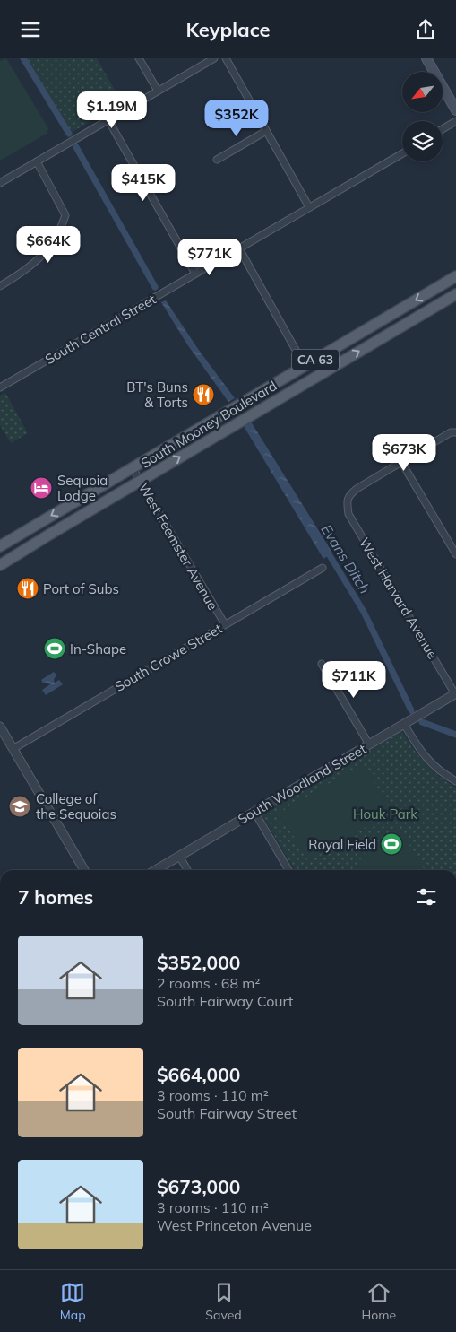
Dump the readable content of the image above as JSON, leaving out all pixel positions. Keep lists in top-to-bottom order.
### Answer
{
  "streets": {
    "main road": ["CA 63", "South Mooney Boulevard"],
    "street": [
      "South Central Street",
      "West Feemster Avenue",
      "West Harvard Avenue",
      "South Crowe Street",
      "South Woodland Street"
    ]
  },
  "crossings": [
    ["South Mooney Boulevard", "West Feemster Avenue"],
    ["West Feemster Avenue", "South Crowe Street"],
    ["West Harvard Avenue", "South Woodland Street"]
  ],
  "water": ["Evans Ditch"],
  "parks": ["Houk Park"],
  "places": {
    "restaurant": ["BT's Buns & Torts", "Port of Subs"],
    "hotel": ["Sequoia Lodge"],
    "sports": ["In-Shape", "Royal Field"],
    "school or university": ["College of the Sequoias"]
  },
  "north": "bottom left",
  "page": {
    "header": "Keyplace",
    "price": [
      "$1.19M",
      "$352K",
      "$415K",
      "$664K",
      "$771K",
      "$673K",
      "$711K"
    ],
    "heading": "7 homes",
    "list": [
      {
        "name": "$352,000",
        "note": "2 rooms · 68 m² · South Fairway Court"
      },
      {
        "name": "$664,000",
        "note": "3 rooms · 110 m² · South Fairway Street"
      },
      {
        "name": "$673,000",
        "note": "3 rooms · 110 m² · West Princeton Avenue"
      }
    ],
    "tabs": ["Map", "Saved", "Home"]
  }
}
